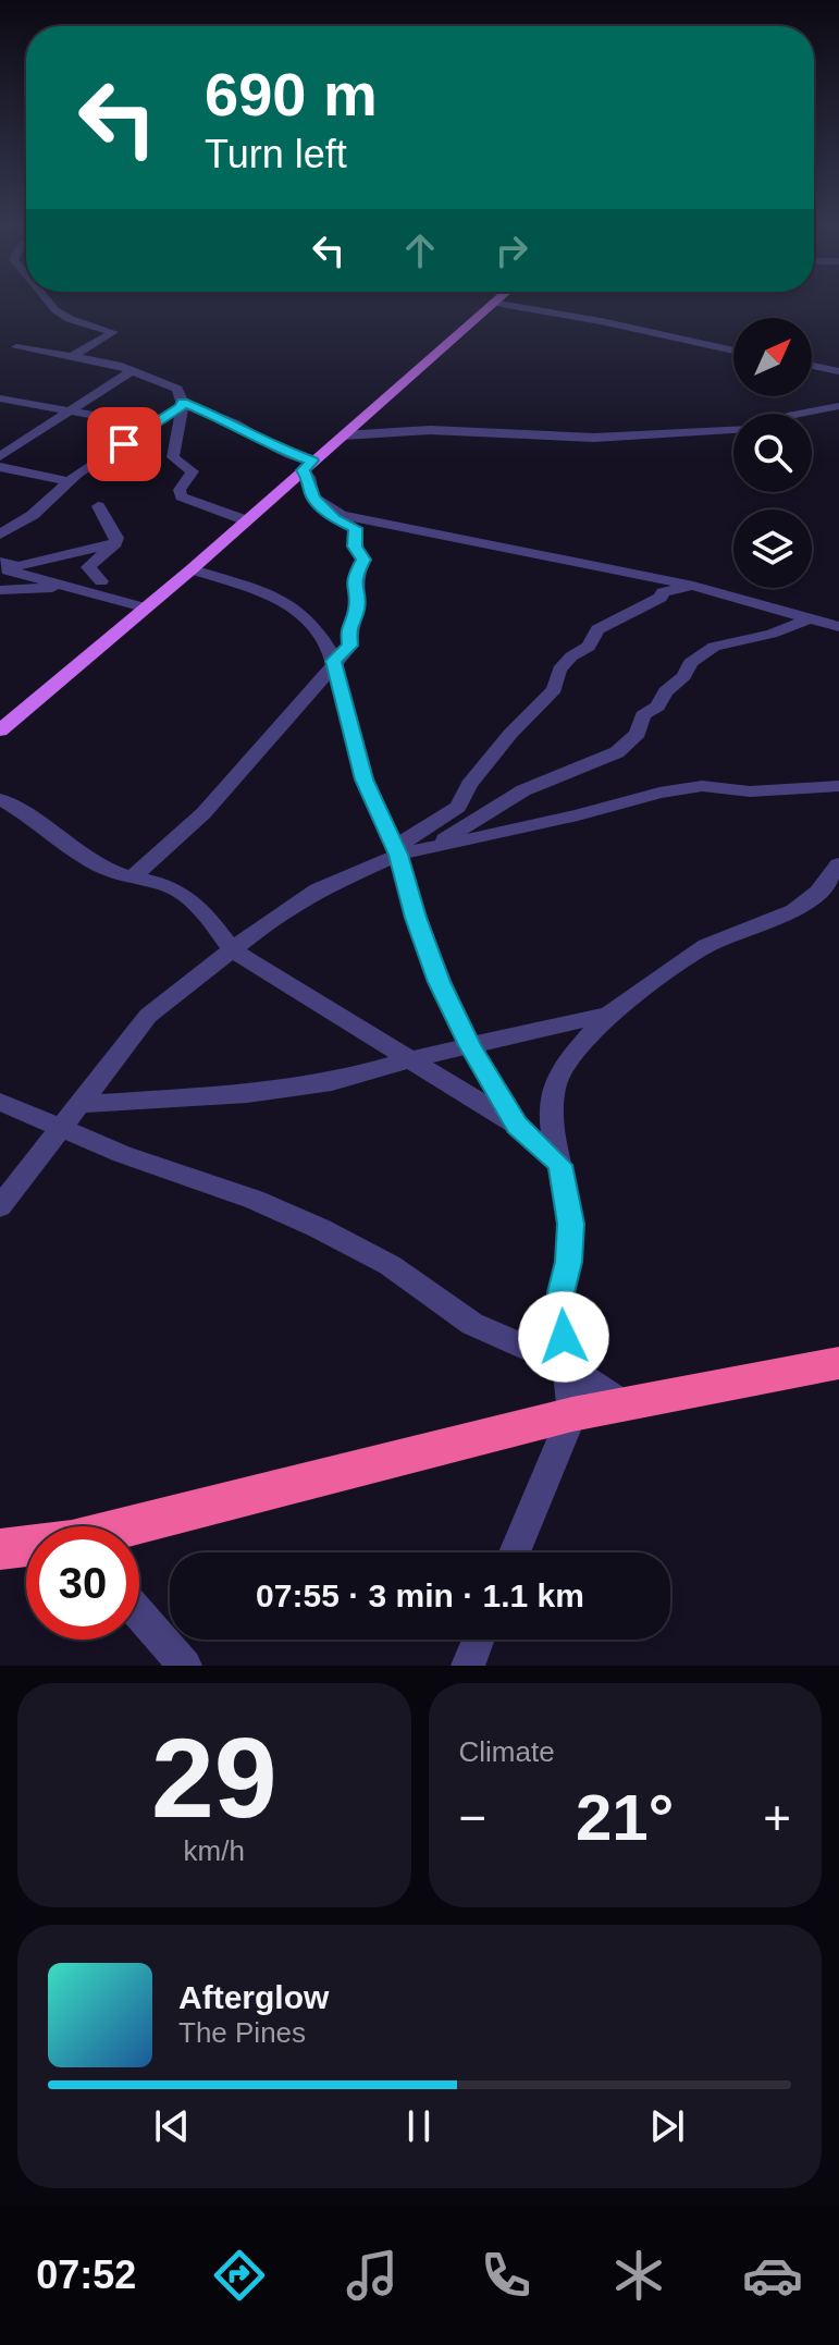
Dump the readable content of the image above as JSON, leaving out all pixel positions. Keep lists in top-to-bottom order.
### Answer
{
  "north": "top right",
  "page": {
    "turn": ["690 m", "Turn left"],
    "limit": "30",
    "trip": "07:55 · 3 min · 1.1 km",
    "tile": [
      ["29", "km/h"],
      "Climate"
    ],
    "heat": ["−", "21°", "+"],
    "song": ["Afterglow", "The Pines"],
    "tabs": "07:52"
  }
}
